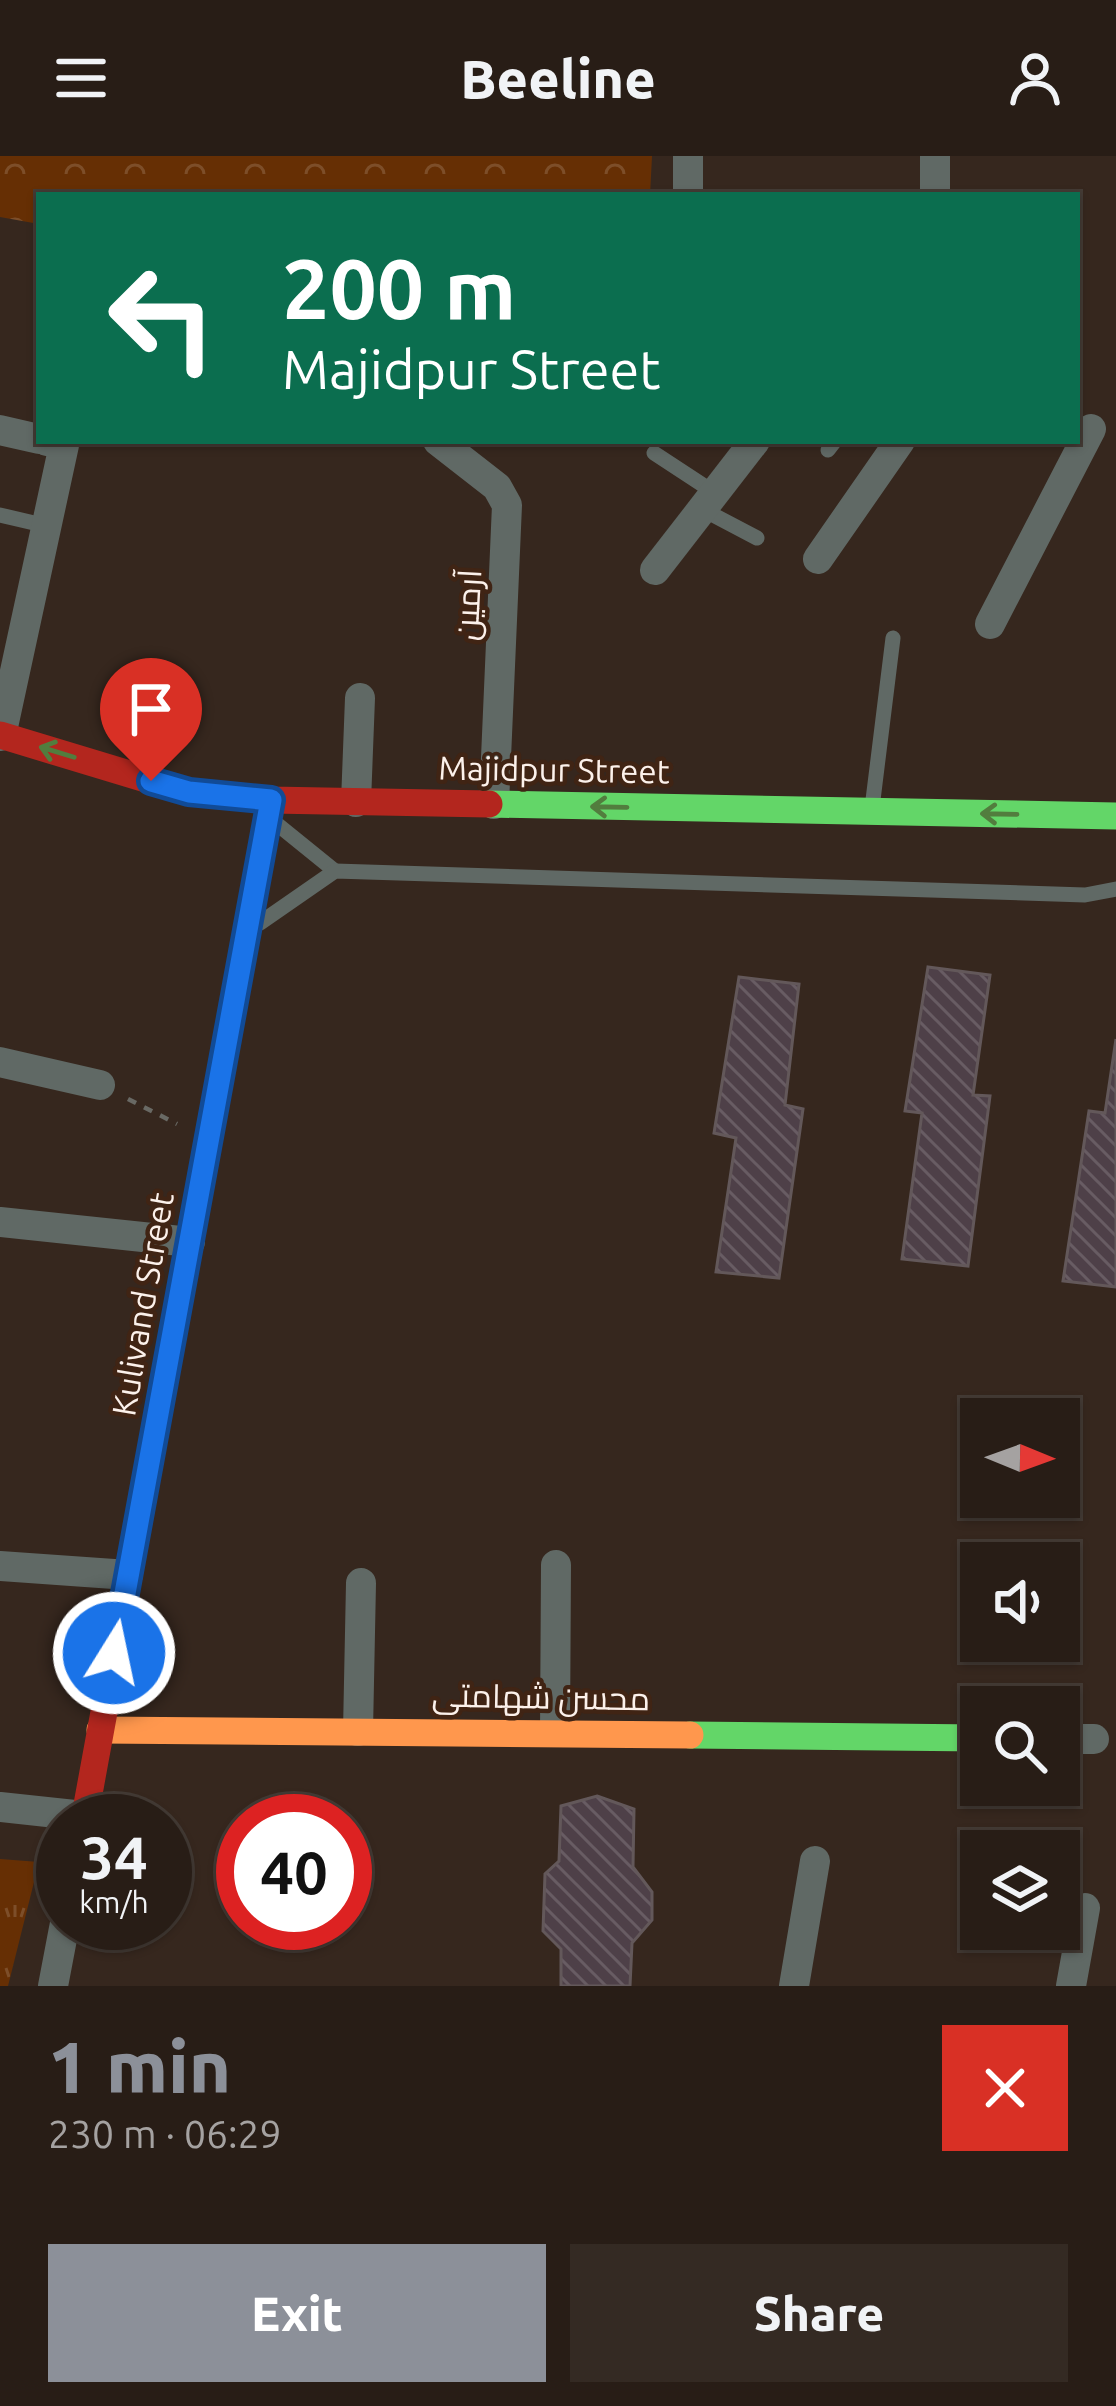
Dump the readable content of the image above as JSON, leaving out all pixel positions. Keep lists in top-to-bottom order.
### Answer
{
  "streets": {
    "street": [
      "آرمین",
      "Majidpur Street",
      "Kulivand Street",
      "محسن شهامتی"
    ]
  },
  "crossings": [
    ["آرمین", "Majidpur Street"],
    ["Majidpur Street", "Kulivand Street"],
    ["Kulivand Street", "محسن شهامتی"]
  ],
  "one_way": ["Majidpur Street"],
  "north": "right",
  "page": {
    "header": "Beeline",
    "turn": ["200 m", "Majidpur Street"],
    "speed": "34 km/h",
    "limit": "40",
    "heading": ["1 min", "230 m · 06:29"],
    "buttons": ["Exit", "Share"]
  }
}
